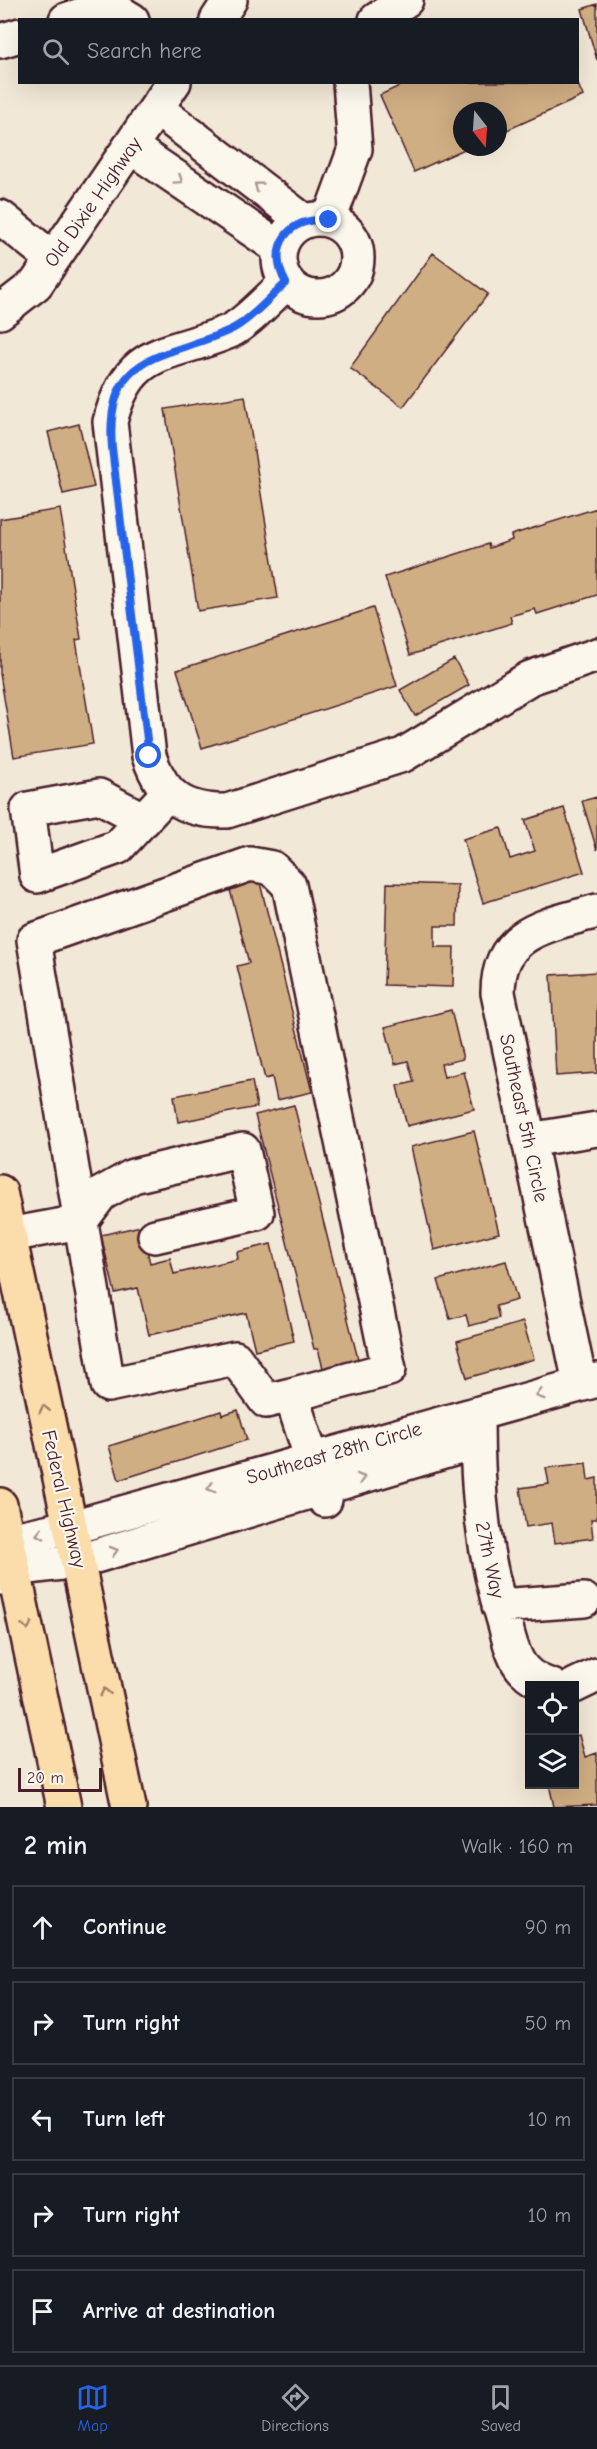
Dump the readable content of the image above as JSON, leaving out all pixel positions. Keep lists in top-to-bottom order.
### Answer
{
  "streets": {
    "main road": ["Federal Highway"],
    "street": [
      "Old Dixie Highway",
      "Southeast 5th Circle",
      "Southeast 28th Circle",
      "27th Way"
    ]
  },
  "crossings": [
    ["Southeast 5th Circle", "Southeast 28th Circle"],
    ["Southeast 28th Circle", "Federal Highway"],
    ["Southeast 28th Circle", "27th Way"]
  ],
  "scale_bar": "20 m",
  "north": "bottom",
  "page": {
    "search": "Search here",
    "scale": "20 m",
    "heading": ["2 min", "Walk · 160 m"],
    "list": [
      ["Continue", "90 m"],
      ["Turn right", "50 m"],
      ["Turn left", "10 m"],
      ["Turn right", "10 m"],
      "Arrive at destination"
    ],
    "nav": ["Map", "Directions", "Saved"]
  }
}
